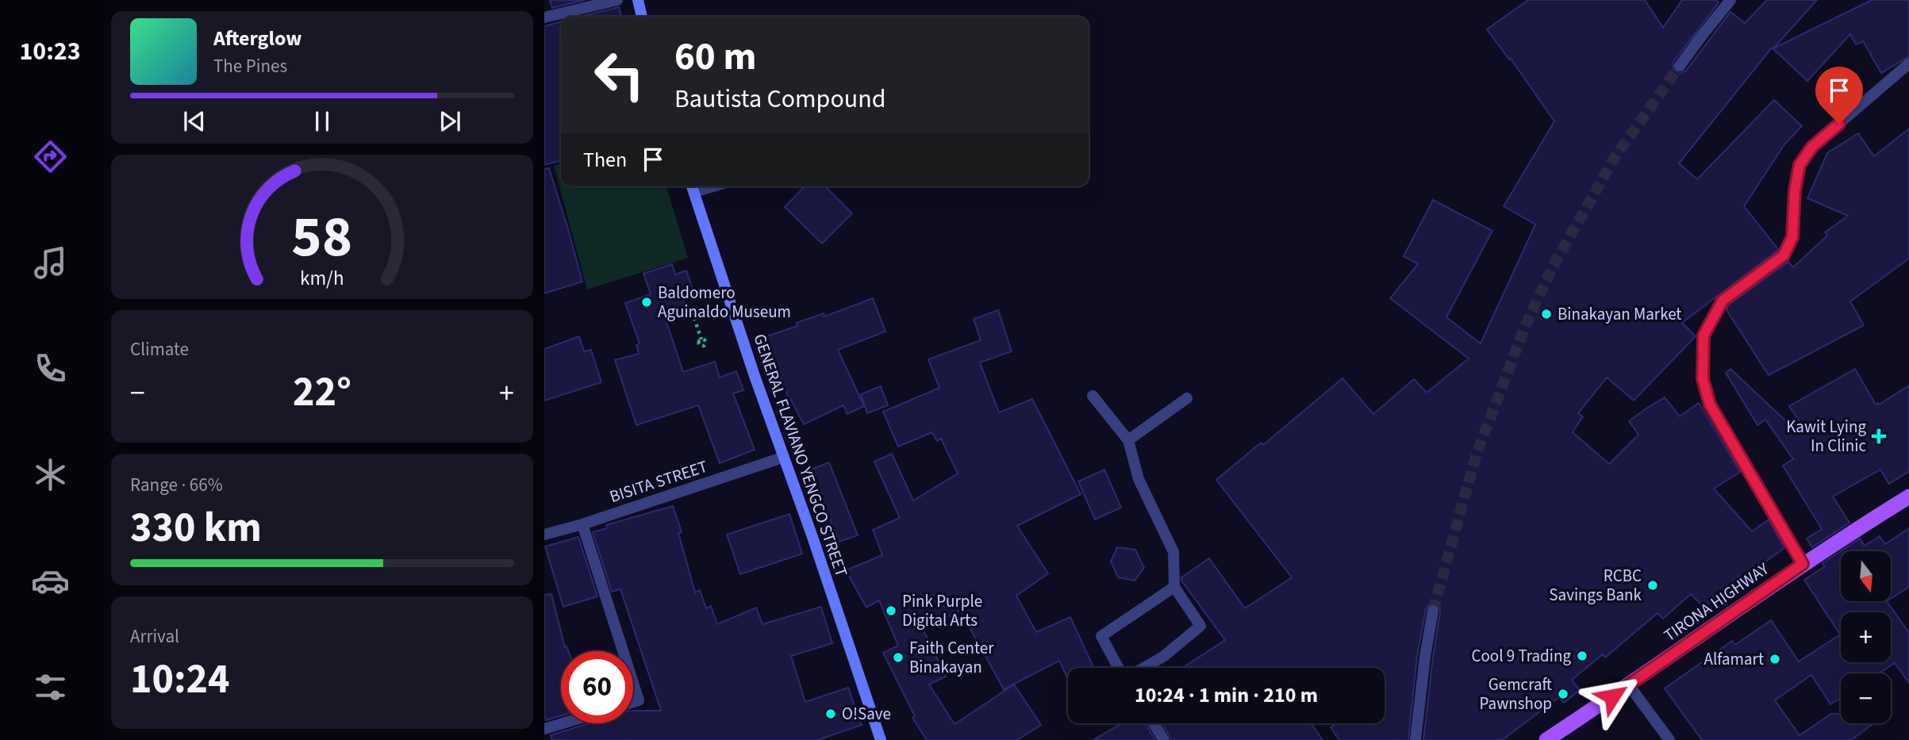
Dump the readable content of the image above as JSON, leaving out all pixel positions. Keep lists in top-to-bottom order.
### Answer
{
  "streets": {
    "main road": ["GENERAL FLAVIANO YENGCO STREET", "TIRONA HIGHWAY"],
    "street": ["BISITA STREET"]
  },
  "crossings": [
    ["GENERAL FLAVIANO YENGCO STREET", "BISITA STREET"]
  ],
  "places": {
    "other": [
      "Baldomero Aguinaldo Museum",
      "Binakayan Market",
      "RCBC Savings Bank",
      "Pink Purple Digital Arts",
      "Cool 9 Trading",
      "Faith Center Binakayan",
      "Alfamart",
      "Gemcraft Pawnshop",
      "O!Save"
    ],
    "health": ["Kawit Lying In Clinic"]
  },
  "north": "bottom",
  "page": {
    "tabs": "10:23",
    "turn": ["60 m", "Bautista Compound"],
    "song": ["Afterglow", "The Pines"],
    "then": "Then",
    "tile": [
      "Climate",
      ["Range · 66%", "330 km"],
      ["Arrival", "10:24"]
    ],
    "heat": ["−", "22°", "+"],
    "map_buttons": ["+", "−"],
    "limit": "60",
    "trip": "10:24 · 1 min · 210 m",
    "gauge": ["58", "km/h"]
  }
}
